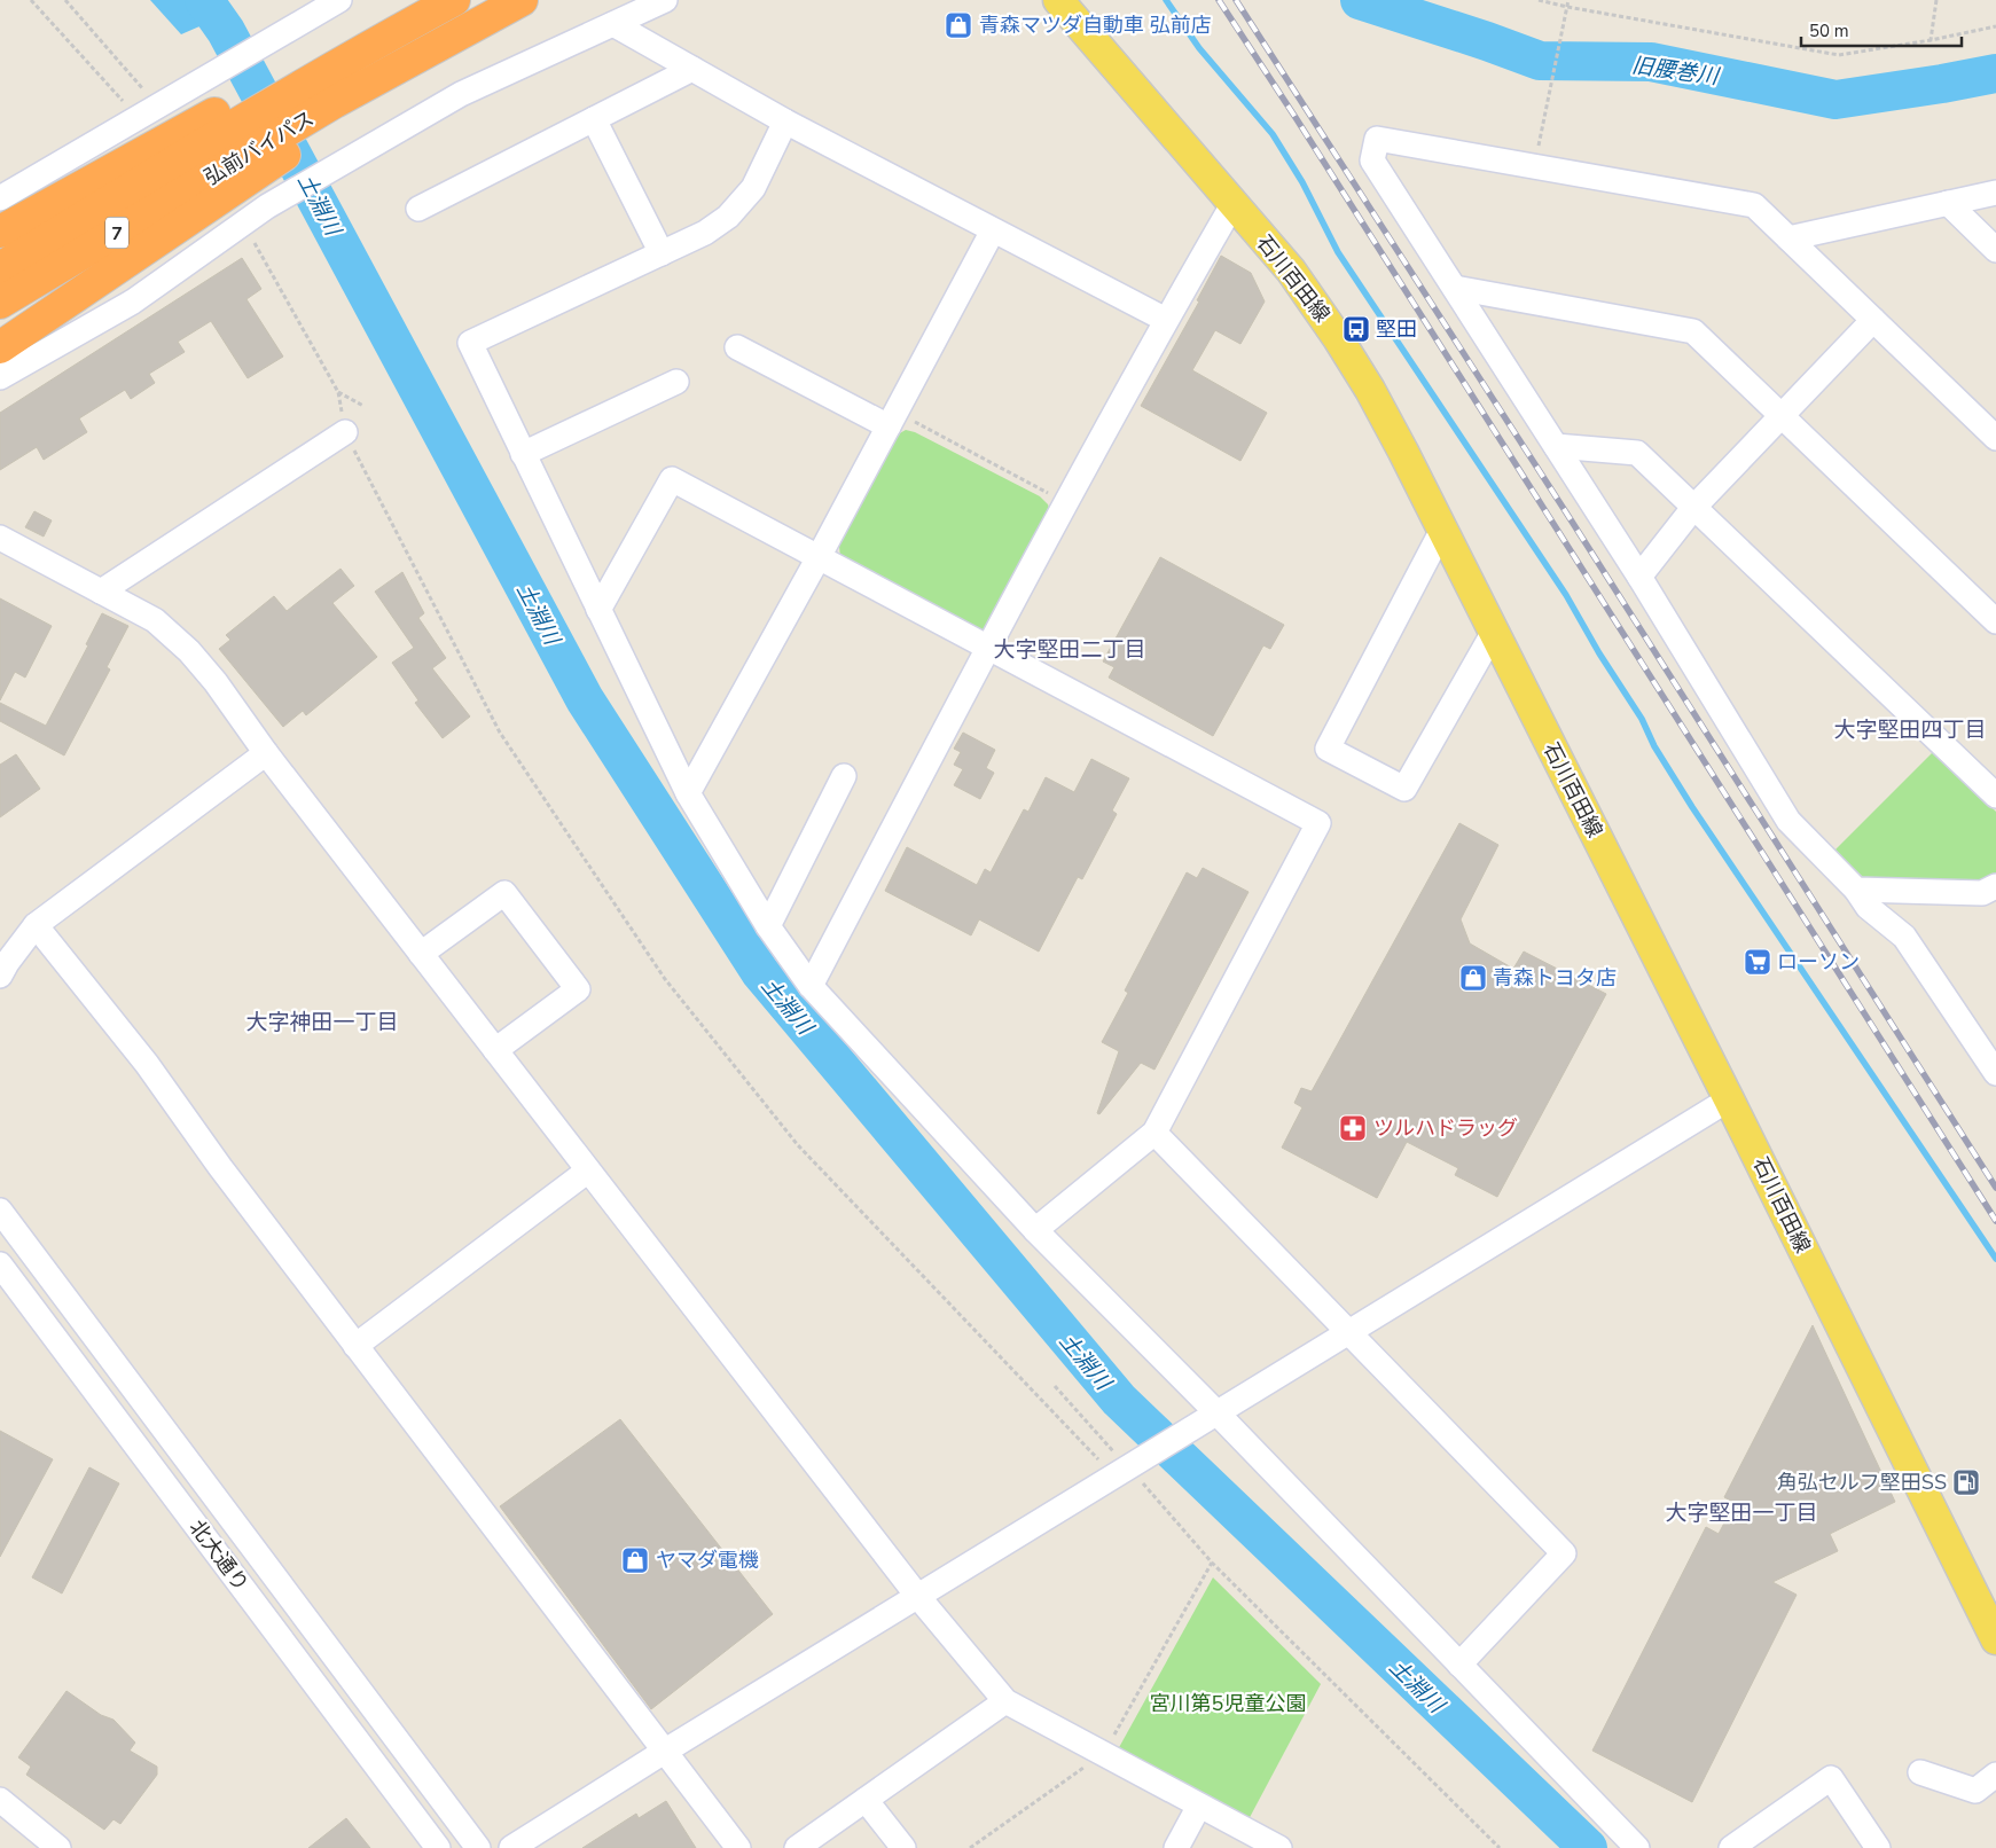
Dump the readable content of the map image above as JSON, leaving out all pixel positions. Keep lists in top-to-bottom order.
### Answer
{
  "streets": {
    "highway": ["弘前バイパス", "7"],
    "main road": ["石川百田線"],
    "street": ["北大通り"]
  },
  "districts": [
    "大字堅田二丁目",
    "大字堅田四丁目",
    "大字神田一丁目",
    "大字堅田一丁目"
  ],
  "water": ["旧腰巻川", "土淵川"],
  "parks": ["宮川第5児童公園"],
  "places": {
    "shop": ["青森マツダ自動車 弘前店", "青森トヨタ店", "ヤマダ電機"],
    "bus stop": ["堅田"],
    "supermarket": ["ローソン"],
    "pharmacy": ["ツルハドラッグ"],
    "fuel station": ["角弘セルフ堅田SS"]
  },
  "scale_bar": "50 m"
}
